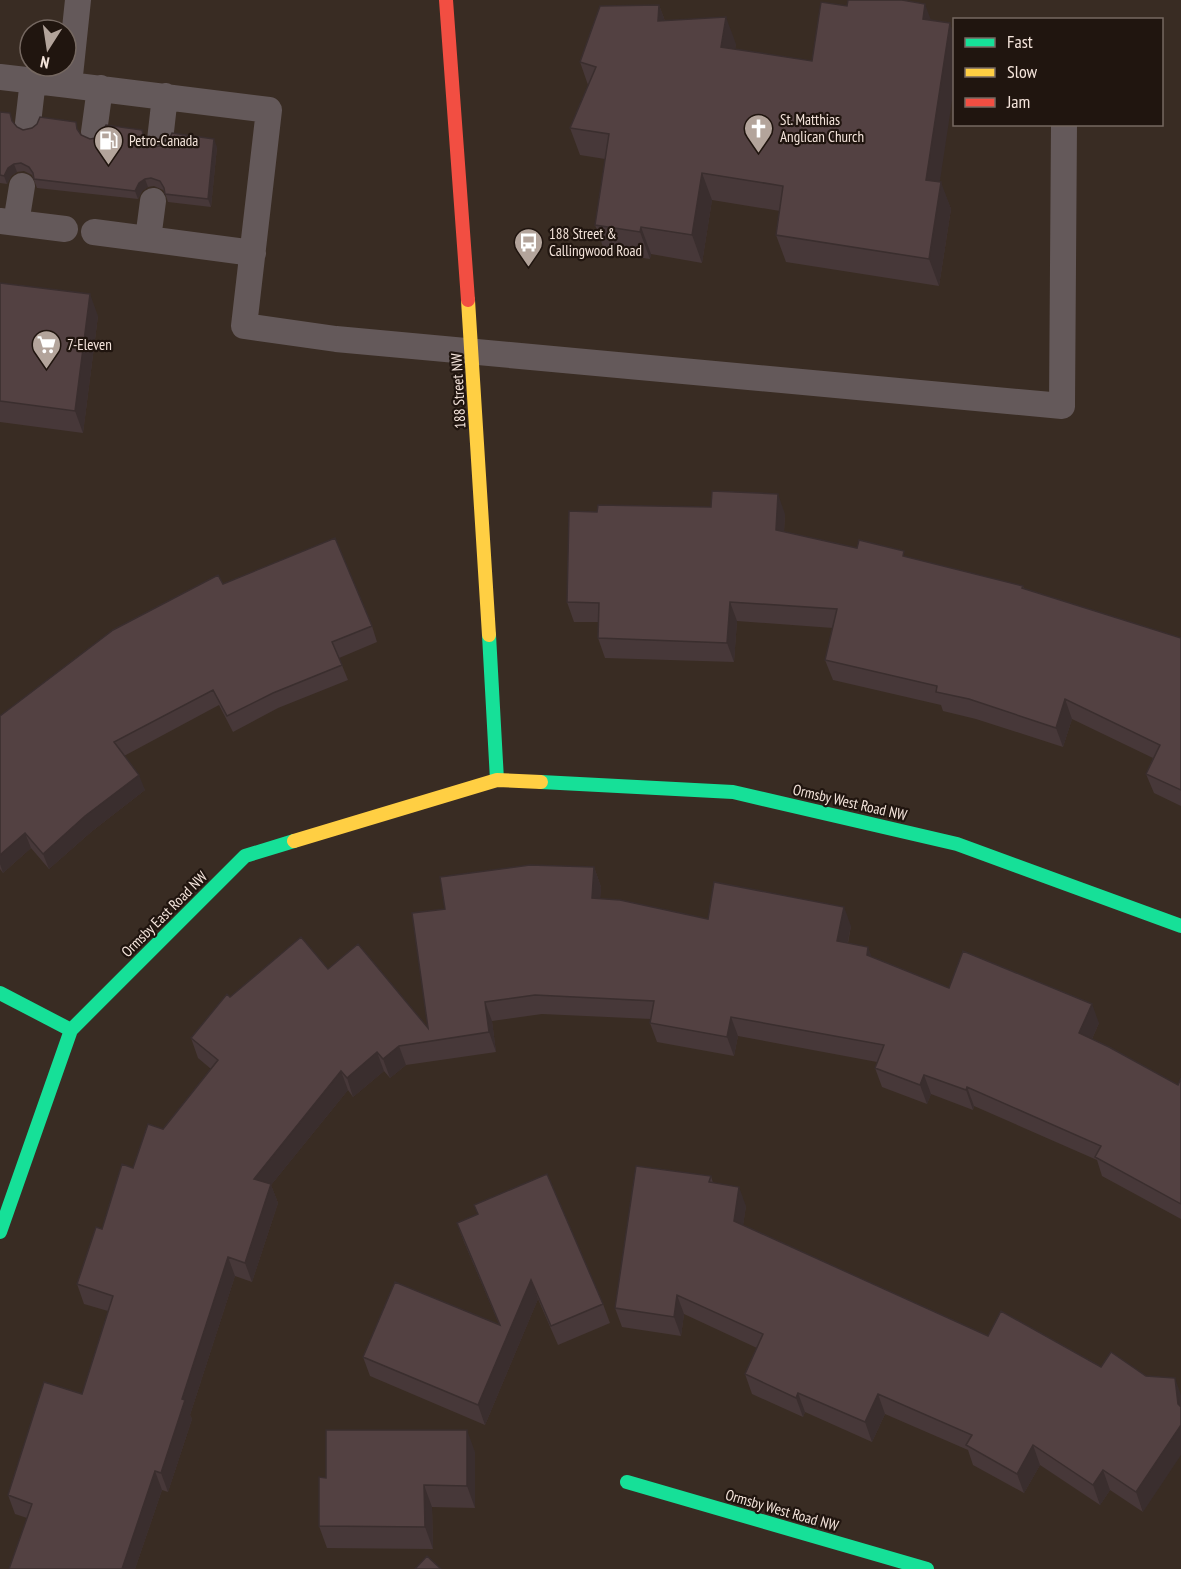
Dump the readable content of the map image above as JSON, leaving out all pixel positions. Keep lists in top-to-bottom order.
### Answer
{
  "streets": {
    "street": ["188 Street NW", "Ormsby West Road NW", "Ormsby East Road NW"]
  },
  "crossings": [
    ["188 Street NW", "Ormsby West Road NW"],
    ["188 Street NW", "Ormsby East Road NW"],
    ["Ormsby West Road NW", "Ormsby East Road NW"]
  ],
  "places": {
    "church": ["St. Matthias Anglican Church"],
    "fuel station": ["Petro-Canada"],
    "bus stop": ["188 Street & Callingwood Road"],
    "supermarket": ["7-Eleven"]
  },
  "legend": ["Fast", "Slow", "Jam"],
  "north": "bottom"
}
